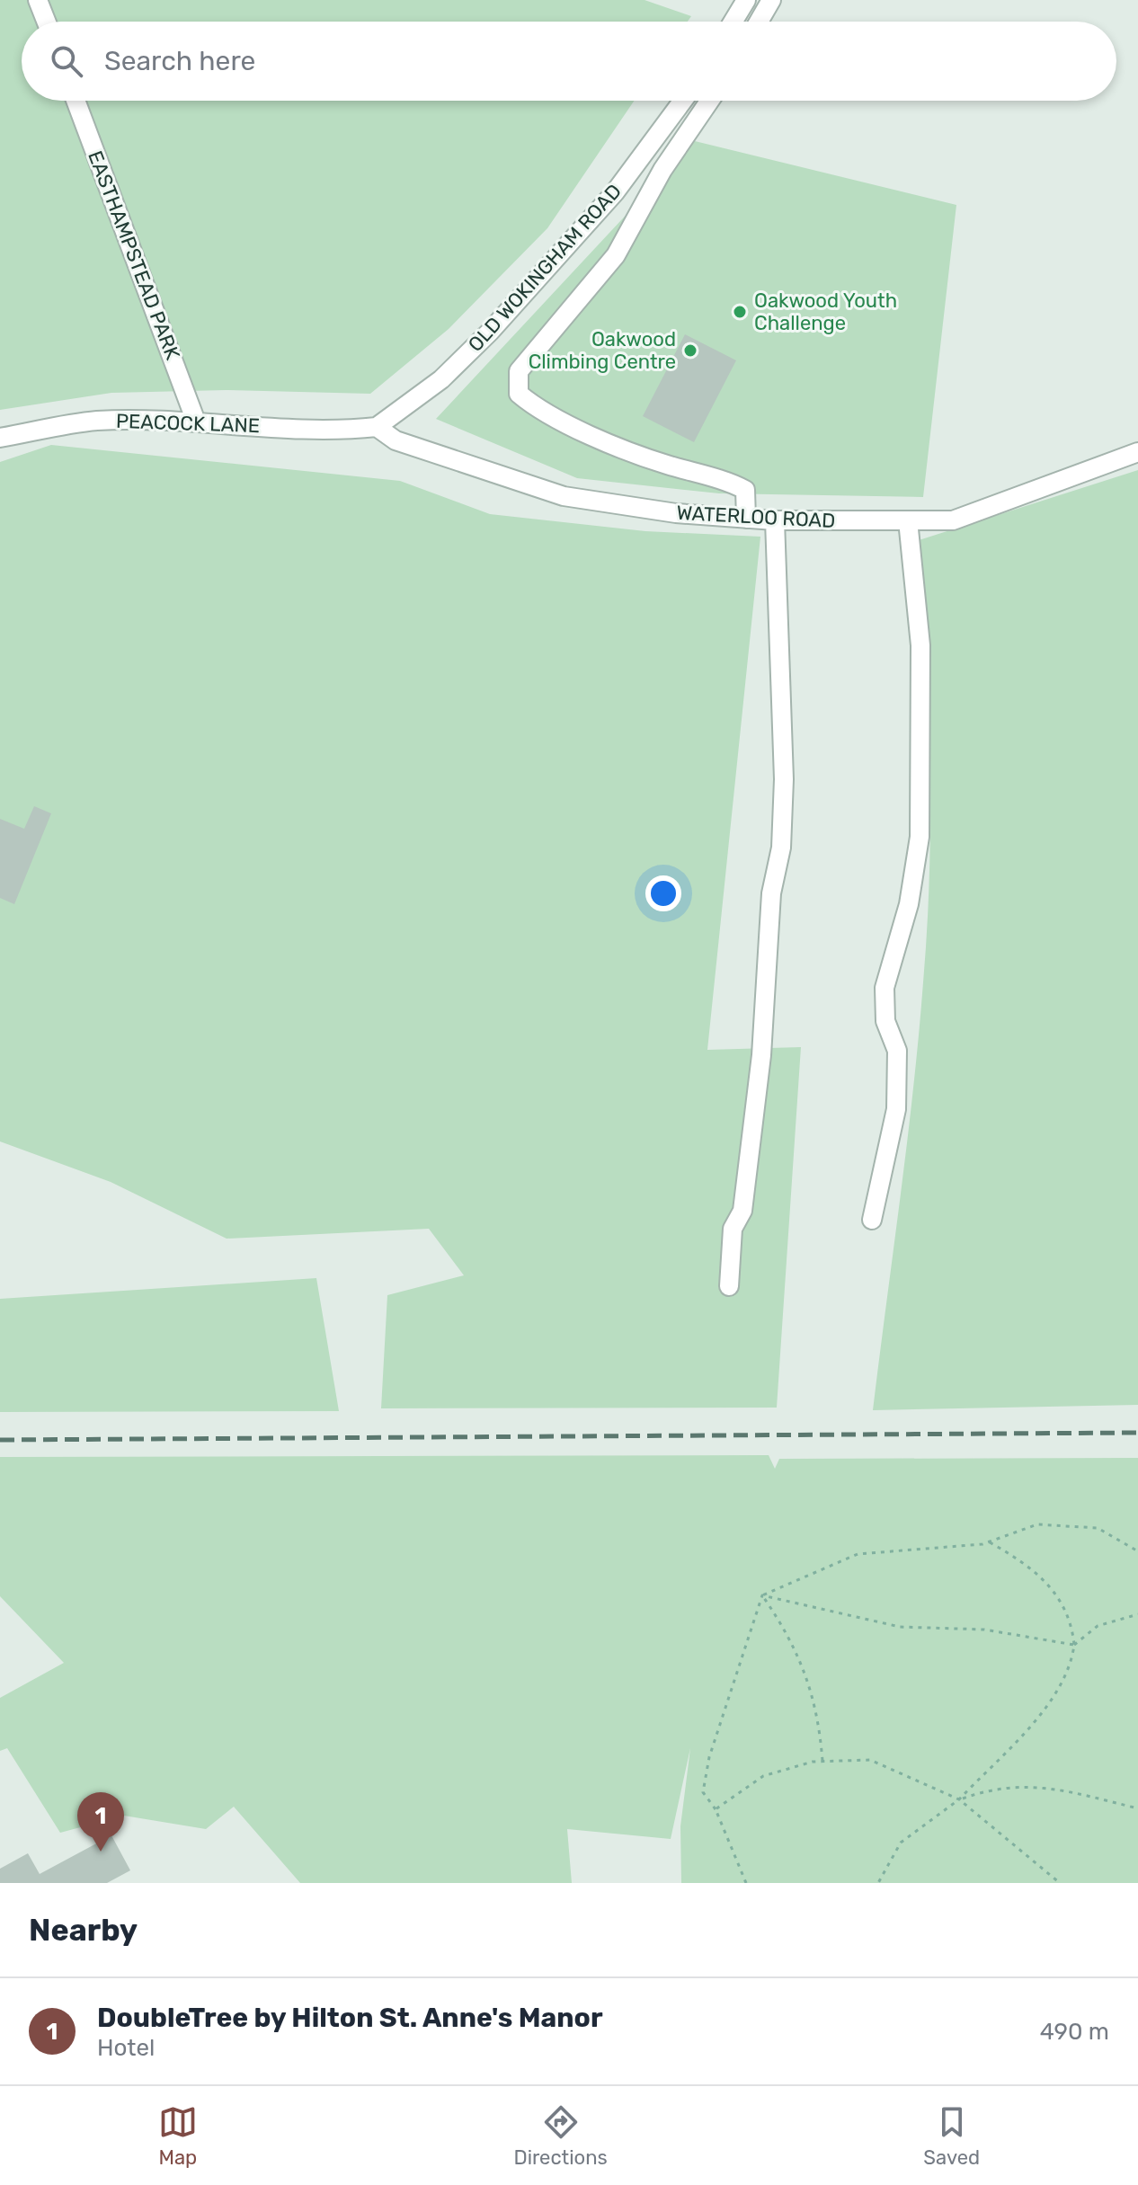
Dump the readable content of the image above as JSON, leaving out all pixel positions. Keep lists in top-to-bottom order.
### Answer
{
  "streets": {
    "street": [
      "EASTHAMPSTEAD PARK",
      "OLD WOKINGHAM ROAD",
      "PEACOCK LANE",
      "WATERLOO ROAD"
    ]
  },
  "crossings": [
    ["EASTHAMPSTEAD PARK", "PEACOCK LANE"],
    ["OLD WOKINGHAM ROAD", "PEACOCK LANE"],
    ["OLD WOKINGHAM ROAD", "WATERLOO ROAD"],
    ["PEACOCK LANE", "WATERLOO ROAD"]
  ],
  "places": ["Oakwood Youth Challenge", "Oakwood Climbing Centre"],
  "page": {
    "search": "Search here",
    "pins": "1",
    "heading": "Nearby",
    "list": [
      {
        "mark": "1",
        "name": "DoubleTree by Hilton St. Anne's Manor",
        "note": "Hotel",
        "value": "490 m"
      }
    ],
    "nav": ["Map", "Directions", "Saved"]
  }
}
